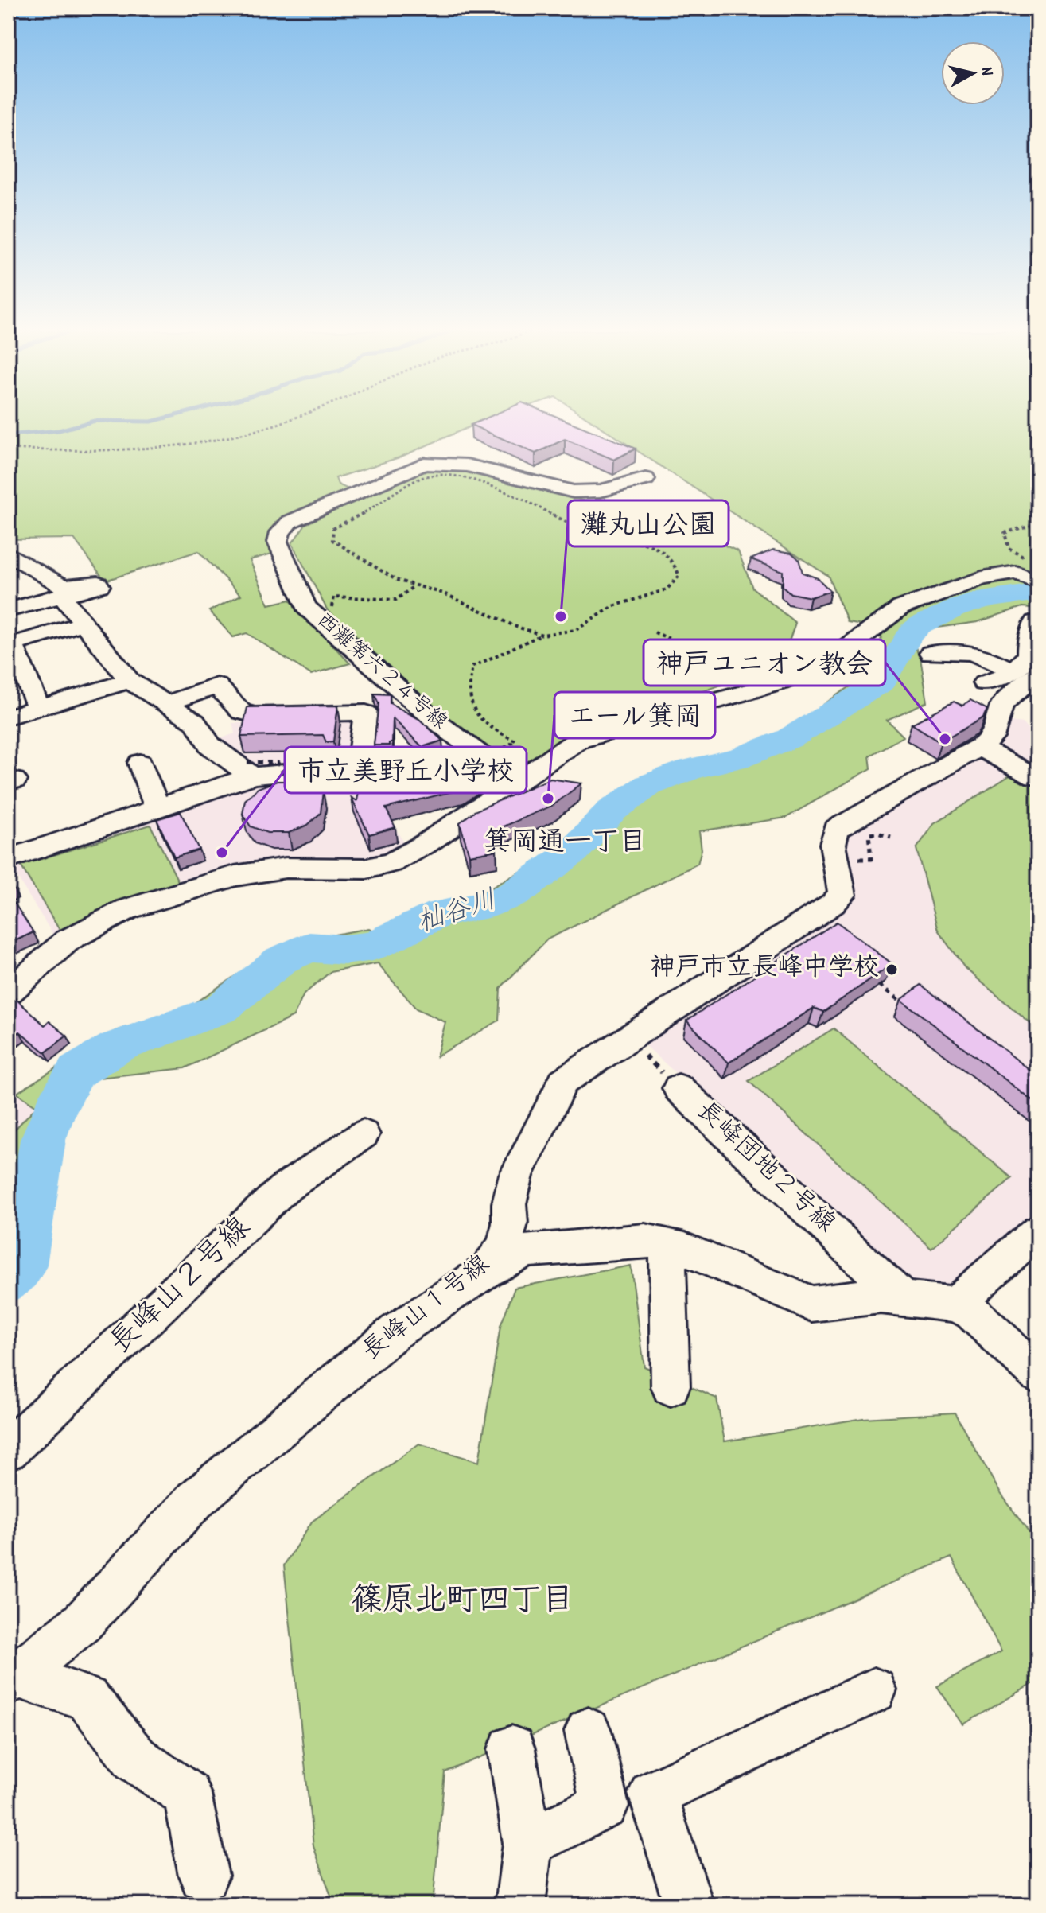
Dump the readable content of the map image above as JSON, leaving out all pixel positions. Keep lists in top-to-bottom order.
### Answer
{
  "streets": {
    "street": [
      "西灘第六２４号線",
      "長峰団地２号線",
      "長峰山２号線",
      "長峰山１号線"
    ]
  },
  "crossings": [
    ["長峰団地２号線", "長峰山１号線"]
  ],
  "districts": ["箕岡通一丁目", "篠原北町四丁目"],
  "water": ["杣谷川"],
  "places": [
    "灘丸山公園",
    "神戸ユニオン教会",
    "エール箕岡",
    "市立美野丘小学校",
    "神戸市立長峰中学校"
  ],
  "north": "right"
}
